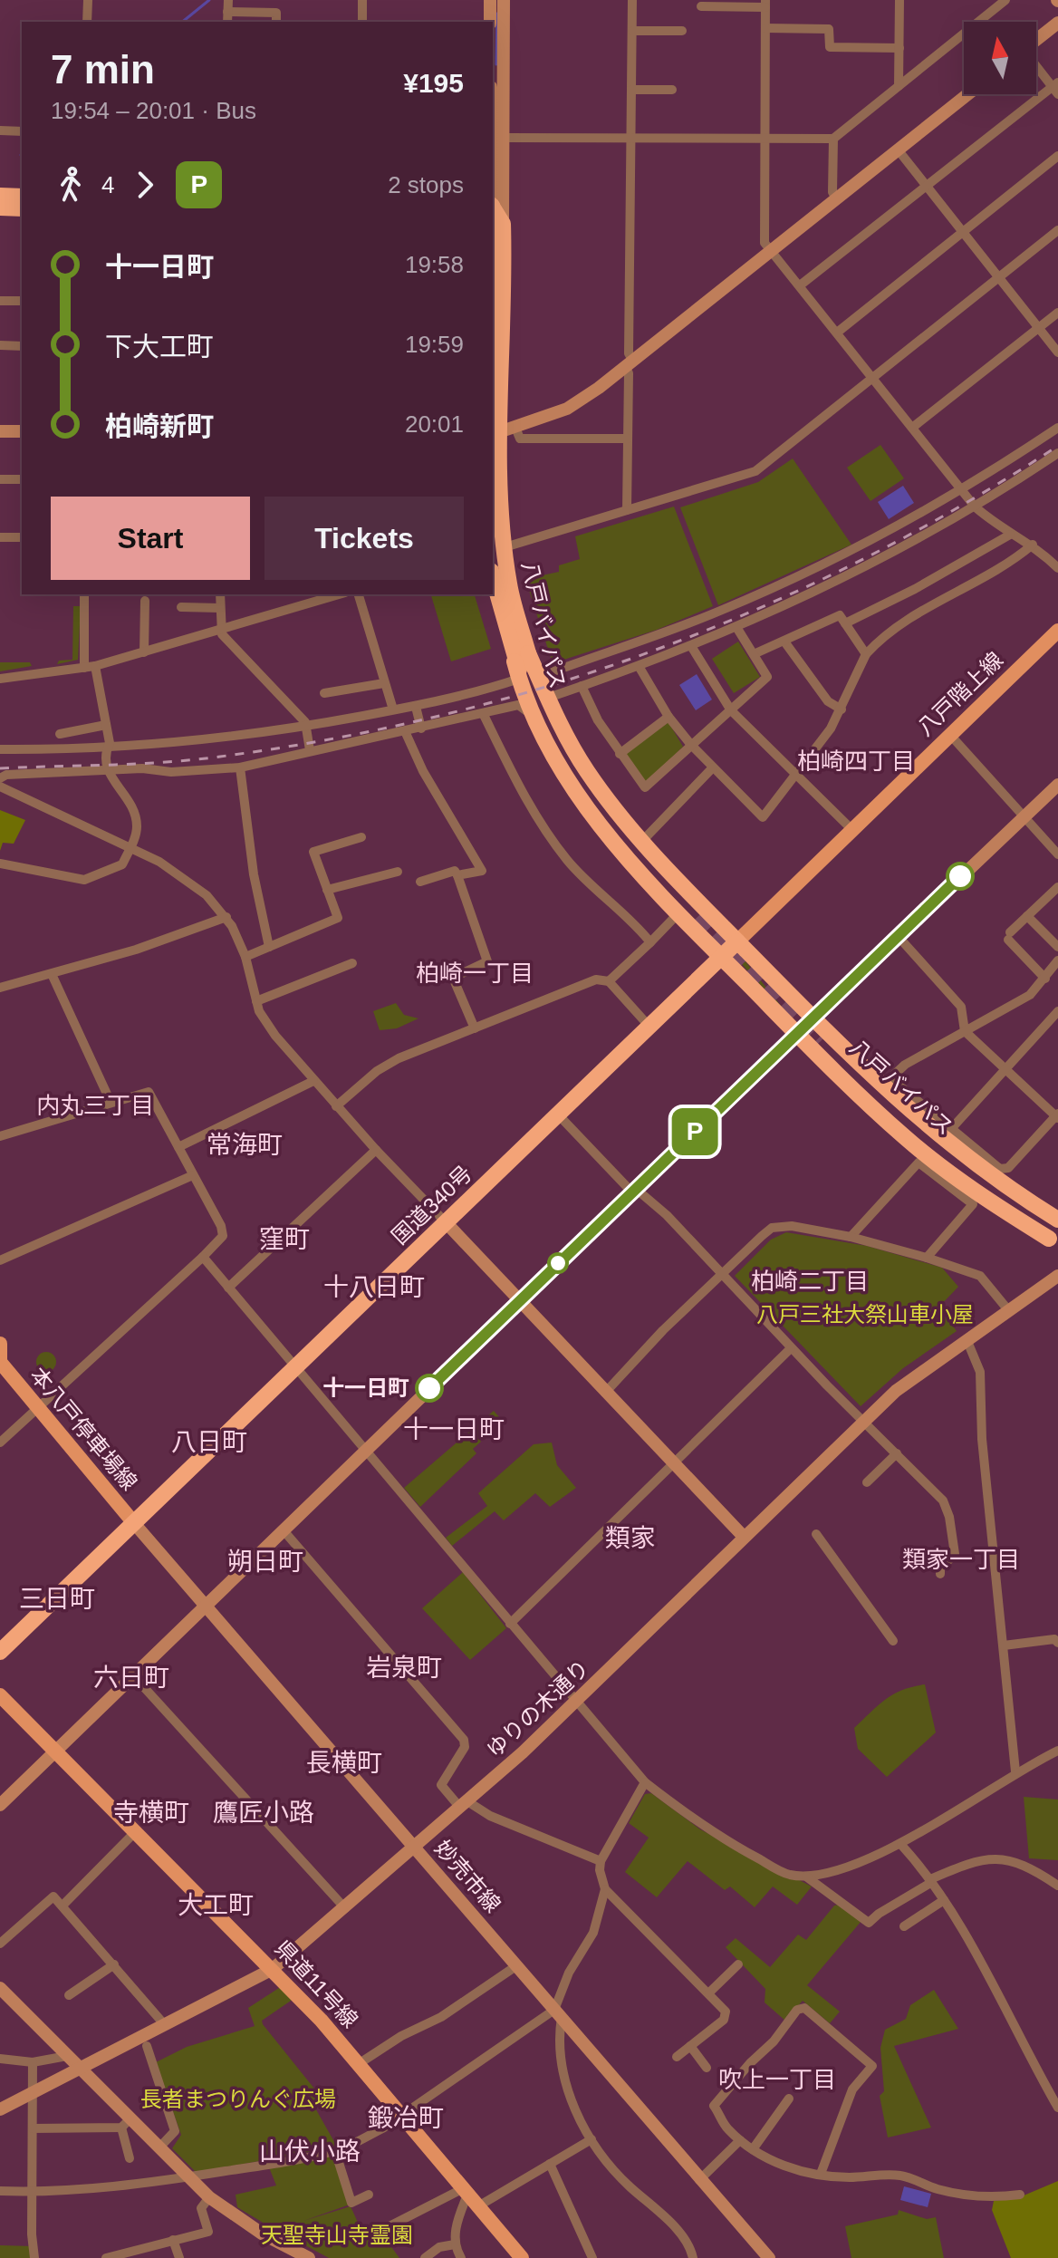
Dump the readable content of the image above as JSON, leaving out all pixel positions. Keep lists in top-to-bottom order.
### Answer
{
  "streets": {
    "highway": ["八戸バイパス", "国道340号"],
    "main road": ["八戸階上線", "本八戸停車場線", "県道11号線"],
    "street": ["ゆりの木通り", "妙売市線"]
  },
  "crossings": [
    ["八戸階上線", "国道340号"],
    ["国道340号", "本八戸停車場線"],
    ["国道340号", "妙売市線"],
    ["本八戸停車場線", "妙売市線"],
    ["ゆりの木通り", "妙売市線"],
    ["ゆりの木通り", "県道11号線"]
  ],
  "districts": [
    "柏崎四丁目",
    "柏崎一丁目",
    "内丸三丁目",
    "常海町",
    "窪町",
    "柏崎二丁目",
    "十八日町",
    "十一日町",
    "八日町",
    "類家",
    "類家一丁目",
    "朔日町",
    "三日町",
    "岩泉町",
    "六日町",
    "長横町",
    "寺横町",
    "鷹匠小路",
    "大工町",
    "吹上一丁目",
    "鍛冶町",
    "山伏小路"
  ],
  "parks": ["八戸三社大祭山車小屋", "長者まつりんぐ広場", "天聖寺山寺霊園"],
  "places": ["十一日町"],
  "lines": ["bus line P"],
  "north": "top",
  "page": {
    "on_map": "P",
    "heading": ["7 min", "19:54 – 20:01 · Bus", "¥195"],
    "legs": ["4", "P", "2 stops"],
    "list": [
      {
        "name": "十一日町",
        "value": "19:58"
      },
      {
        "name": "下大工町",
        "value": "19:59"
      },
      {
        "name": "柏崎新町",
        "value": "20:01"
      }
    ],
    "buttons": ["Start", "Tickets"]
  }
}
